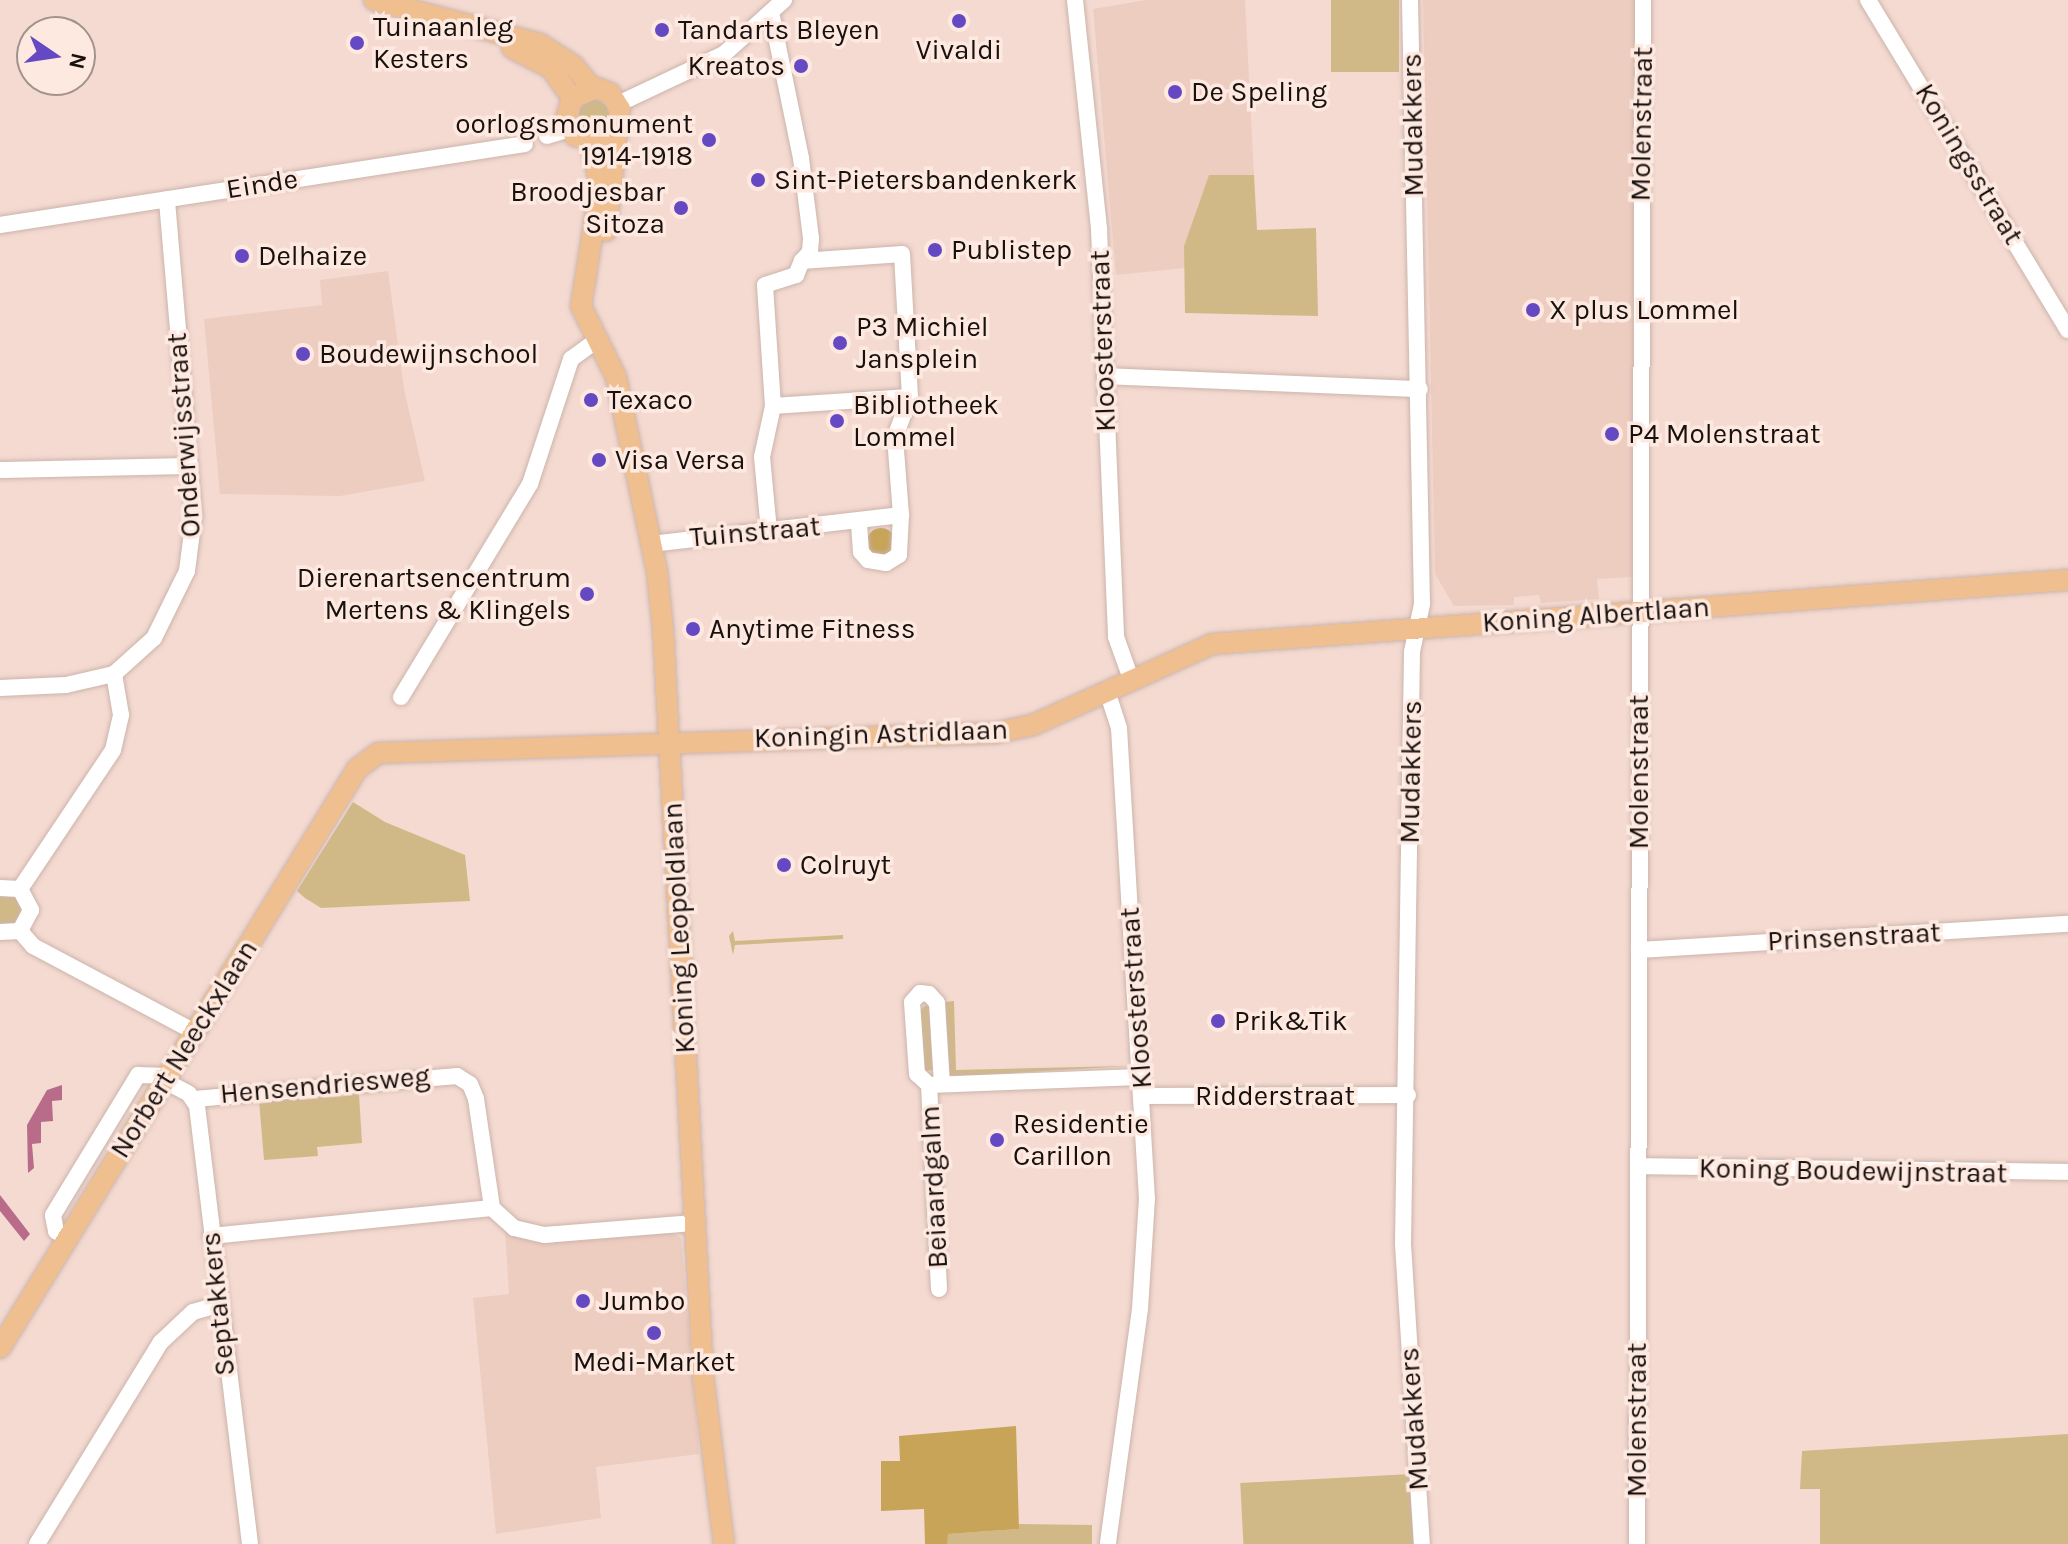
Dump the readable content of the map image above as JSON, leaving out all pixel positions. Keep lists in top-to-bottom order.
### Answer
{
  "streets": {
    "main road": [
      "Koning Albertlaan",
      "Koningin Astridlaan",
      "Koning Leopoldlaan",
      "Norbert Neeckxlaan"
    ],
    "street": [
      "Molenstraat",
      "Mudakkers",
      "Koningsstraat",
      "Einde",
      "Kloosterstraat",
      "Onderwijsstraat",
      "Tuinstraat",
      "Prinsenstraat",
      "Hensendriesweg",
      "Ridderstraat",
      "Koning Boudewijnstraat",
      "Beiaardgalm",
      "Septakkers"
    ]
  },
  "crossings": [
    ["Molenstraat", "Koning Albertlaan"],
    ["Molenstraat", "Prinsenstraat"],
    ["Molenstraat", "Koning Boudewijnstraat"],
    ["Mudakkers", "Koning Albertlaan"],
    ["Mudakkers", "Ridderstraat"],
    ["Einde", "Onderwijsstraat"],
    ["Kloosterstraat", "Koning Albertlaan"],
    ["Kloosterstraat", "Koningin Astridlaan"],
    ["Kloosterstraat", "Ridderstraat"],
    ["Kloosterstraat", "Beiaardgalm"],
    ["Tuinstraat", "Koning Leopoldlaan"],
    ["Koning Albertlaan", "Koningin Astridlaan"],
    ["Koningin Astridlaan", "Koning Leopoldlaan"],
    ["Koningin Astridlaan", "Norbert Neeckxlaan"],
    ["Hensendriesweg", "Septakkers"]
  ],
  "places": [
    "Vivaldi",
    "Tandarts Bleyen",
    "Tuinaanleg Kesters",
    "Kreatos",
    "De Speling",
    "oorlogsmonument 1914-1918",
    "Sint-Pietersbandenkerk",
    "Broodjesbar Sitoza",
    "Publistep",
    "Delhaize",
    "X plus Lommel",
    "P3 Michiel Jansplein",
    "Boudewijnschool",
    "Texaco",
    "Bibliotheek Lommel",
    "P4 Molenstraat",
    "Visa Versa",
    "Dierenartsencentrum Mertens & Klingels",
    "Anytime Fitness",
    "Colruyt",
    "Prik&Tik",
    "Residentie Carillon",
    "Jumbo",
    "Medi-Market"
  ],
  "north": "right"
}
